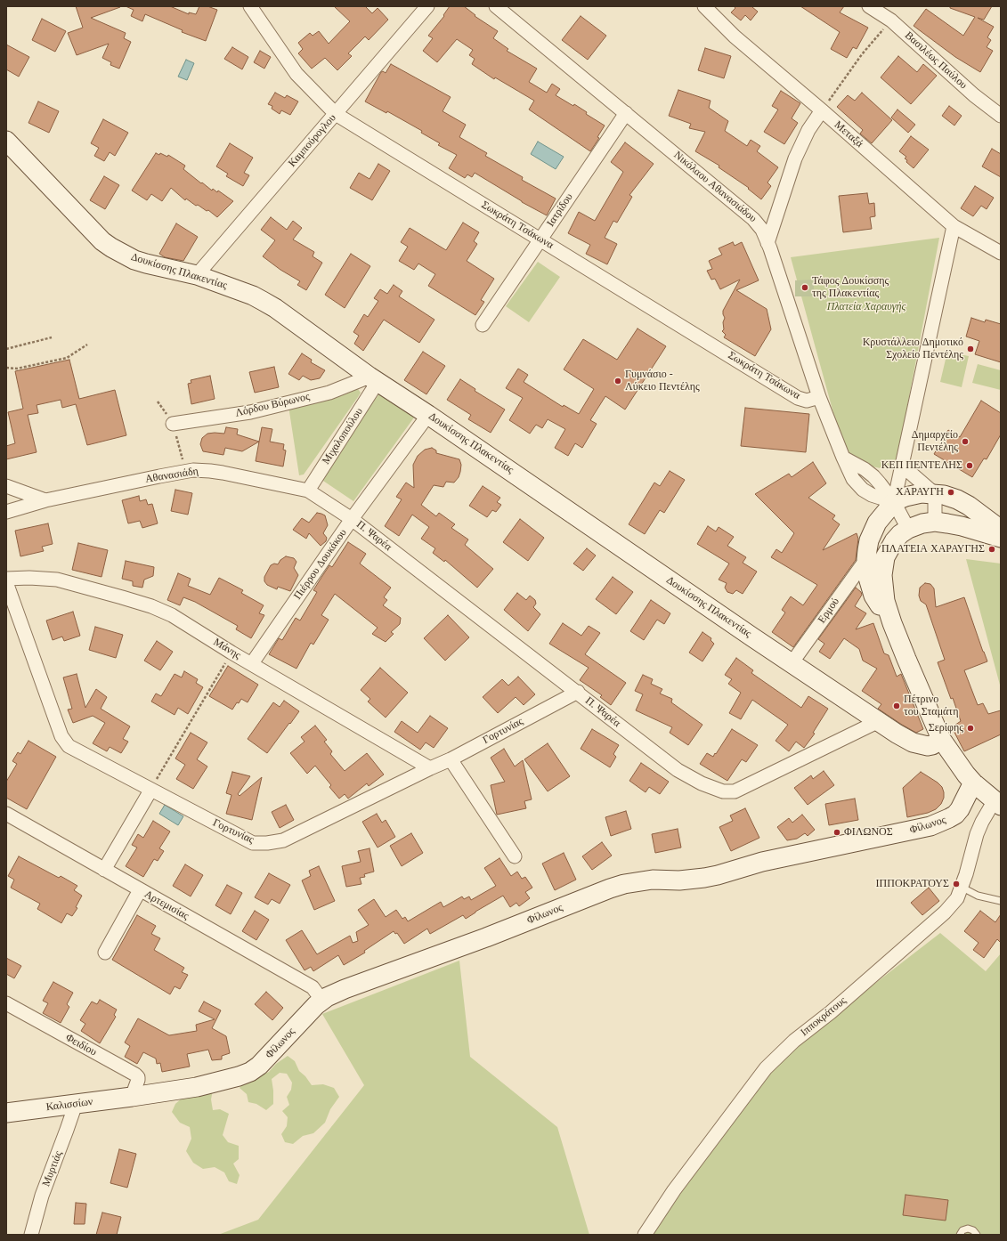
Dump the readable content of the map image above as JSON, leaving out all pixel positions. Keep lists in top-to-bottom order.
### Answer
{
  "streets": {
    "main road": ["Δουκίσσης Πλακεντίας", "Φίλωνος", "Καλισσίων"],
    "street": [
      "Βασιλέως Παύλου",
      "Μεταξά",
      "Καμπούρογλου",
      "Νικόλαου Αθανασιάδου",
      "Ιατρίδου",
      "Σωκράτη Τσάκωνα",
      "Λόρδου Βύρωνος",
      "Μιχαλοπούλου",
      "Αθανασιάδη",
      "Π. Ψαρέα",
      "Πιέρρου Δουκάκου",
      "Ερμού",
      "Μάνης",
      "Γορτυνίας",
      "Αρτεμισίας",
      "Ιπποκράτους",
      "Φειδίου",
      "Μυρτιάς"
    ]
  },
  "crossings": [
    ["Καμπούρογλου", "Σωκράτη Τσάκωνα"],
    ["Καμπούρογλου", "Δουκίσσης Πλακεντίας"],
    ["Νικόλαου Αθανασιάδου", "Ιατρίδου"],
    ["Νικόλαου Αθανασιάδου", "Σωκράτη Τσάκωνα"],
    ["Ιατρίδου", "Σωκράτη Τσάκωνα"],
    ["Δουκίσσης Πλακεντίας", "Λόρδου Βύρωνος"],
    ["Δουκίσσης Πλακεντίας", "Μιχαλοπούλου"],
    ["Δουκίσσης Πλακεντίας", "Π. Ψαρέα"],
    ["Δουκίσσης Πλακεντίας", "Πιέρρου Δουκάκου"],
    ["Δουκίσσης Πλακεντίας", "Ερμού"],
    ["Λόρδου Βύρωνος", "Μιχαλοπούλου"],
    ["Μιχαλοπούλου", "Αθανασιάδη"],
    ["Αθανασιάδη", "Π. Ψαρέα"],
    ["Αθανασιάδη", "Πιέρρου Δουκάκου"],
    ["Π. Ψαρέα", "Πιέρρου Δουκάκου"],
    ["Π. Ψαρέα", "Γορτυνίας"],
    ["Πιέρρου Δουκάκου", "Μάνης"],
    ["Μάνης", "Γορτυνίας"],
    ["Φίλωνος", "Αρτεμισίας"],
    ["Φίλωνος", "Φειδίου"],
    ["Φίλωνος", "Καλισσίων"],
    ["Φειδίου", "Καλισσίων"],
    ["Καλισσίων", "Μυρτιάς"]
  ],
  "parks": ["Πλατεία Χαραυγής"],
  "places": [
    "Τάφος Δουκίσσης της Πλακεντίας",
    "Κρυστάλλειο Δημοτικό Σχολείο Πεντέλης",
    "Γυμνάσιο - Λύκειο Πεντέλης",
    "Δημαρχείο Πεντέλης",
    "ΚΕΠ ΠΕΝΤΕΛΗΣ",
    "ΧΑΡΑΥΓΗ",
    "ΠΛΑΤΕΙΑ ΧΑΡΑΥΓΗΣ",
    "Πέτρινο του Σταμάτη",
    "Σερίφης",
    "ΦΙΛΩΝΟΣ",
    "ΙΠΠΟΚΡΑΤΟΥΣ"
  ]
}
